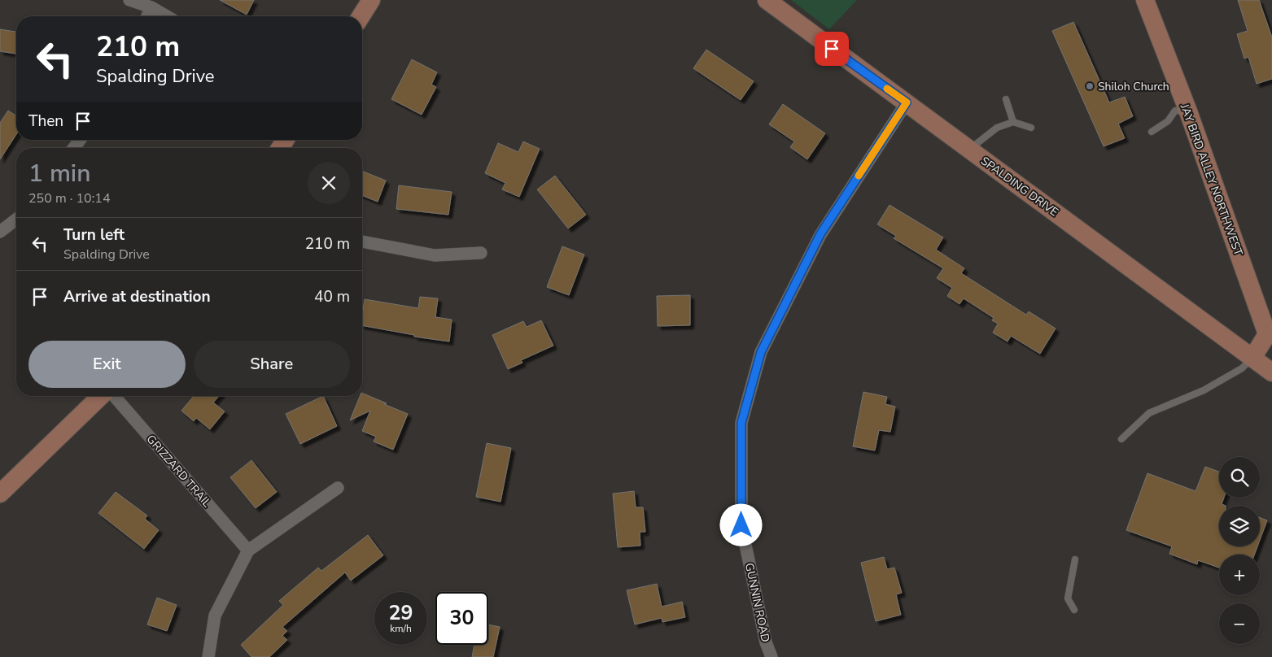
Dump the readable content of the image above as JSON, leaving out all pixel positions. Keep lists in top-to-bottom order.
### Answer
{
  "streets": {
    "main road": ["JAY BIRD ALLEY NORTHWEST", "SPALDING DRIVE"],
    "street": ["GRIZZARD TRAIL", "GUNNIN ROAD"]
  },
  "crossings": [
    ["JAY BIRD ALLEY NORTHWEST", "SPALDING DRIVE"],
    ["SPALDING DRIVE", "GUNNIN ROAD"]
  ],
  "places": ["Shiloh Church"],
  "page": {
    "turn": ["210 m", "Spalding Drive"],
    "then": "Then",
    "heading": ["1 min", "250 m · 10:14"],
    "list": [
      {
        "name": "Turn left",
        "note": "Spalding Drive",
        "value": "210 m"
      },
      {
        "name": "Arrive at destination",
        "value": "40 m"
      }
    ],
    "buttons": ["Exit", "Share"],
    "map_buttons": ["+", "−"],
    "speed": "29 km/h",
    "limit": "30"
  }
}
